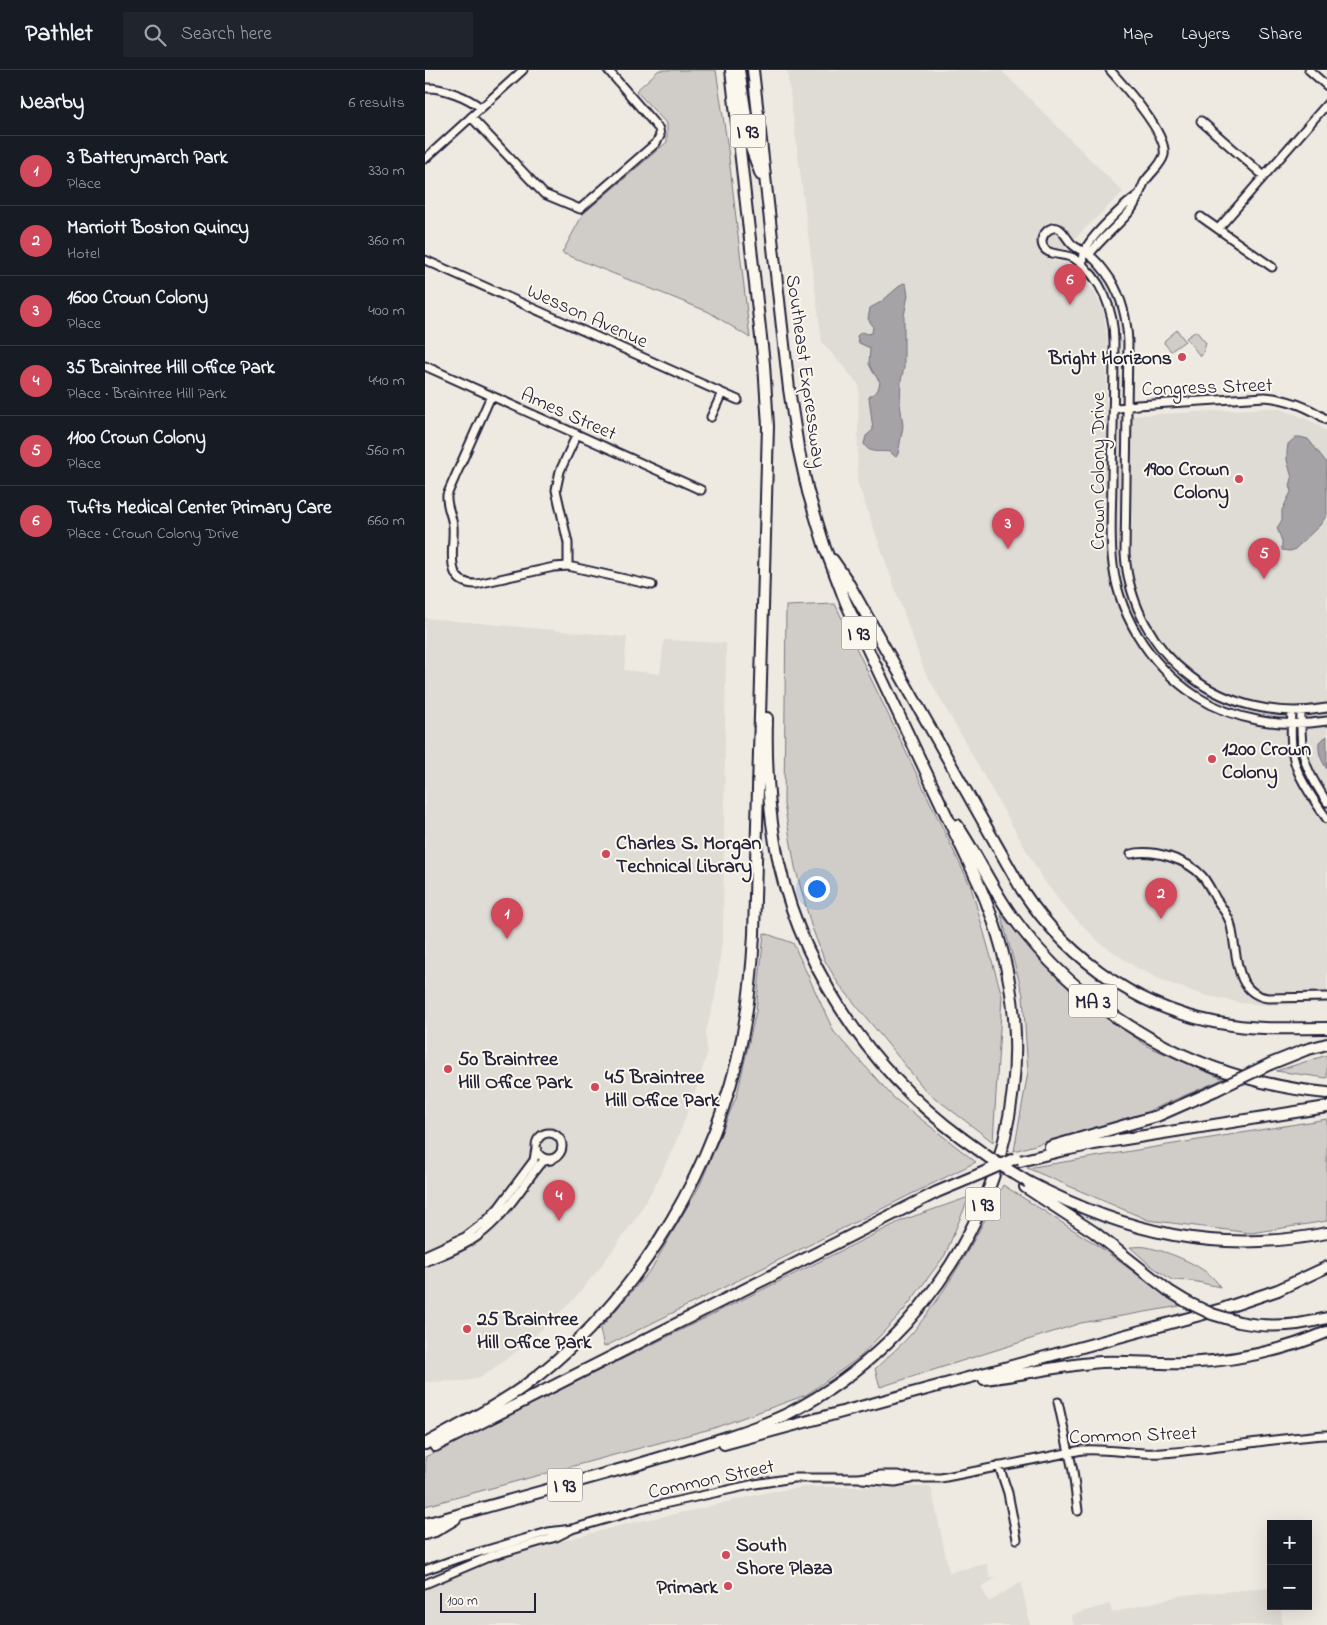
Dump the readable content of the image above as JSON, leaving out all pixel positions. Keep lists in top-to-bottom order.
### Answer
{
  "streets": {
    "highway": ["I 93", "Southeast Expressway", "MA 3"],
    "street": [
      "Wesson Avenue",
      "Congress Street",
      "Ames Street",
      "Crown Colony Drive",
      "Common Street"
    ]
  },
  "crossings": [
    ["I 93", "Southeast Expressway"],
    ["I 93", "MA 3"],
    ["Southeast Expressway", "MA 3"],
    ["Congress Street", "Crown Colony Drive"]
  ],
  "places": [
    "Bright Horizons",
    "1900 Crown Colony",
    "1200 Crown Colony",
    "Charles S. Morgan Technical Library",
    "50 Braintree Hill Office Park",
    "45 Braintree Hill Office Park",
    "25 Braintree Hill Office Park",
    "South Shore Plaza",
    "Primark"
  ],
  "scale_bar": "100 m",
  "page": {
    "header": "Pathlet",
    "search": "Search here",
    "nav": ["Map", "Layers", "Share"],
    "heading": ["Nearby", "6 results"],
    "list": [
      {
        "mark": "1",
        "name": "3 Batterymarch Park",
        "note": "Place",
        "value": "330 m"
      },
      {
        "mark": "2",
        "name": "Marriott Boston Quincy",
        "note": "Hotel",
        "value": "360 m"
      },
      {
        "mark": "3",
        "name": "1600 Crown Colony",
        "note": "Place",
        "value": "400 m"
      },
      {
        "mark": "4",
        "name": "35 Braintree Hill Office Park",
        "note": "Place · Braintree Hill Park",
        "value": "440 m"
      },
      {
        "mark": "5",
        "name": "1100 Crown Colony",
        "note": "Place",
        "value": "560 m"
      },
      {
        "mark": "6",
        "name": "Tufts Medical Center Primary Care",
        "note": "Place · Crown Colony Drive",
        "value": "660 m"
      }
    ],
    "pins": [
      "6",
      "3",
      "5",
      "2",
      "1",
      "4"
    ],
    "map_buttons": ["+", "−"],
    "scale": "100 m"
  }
}
